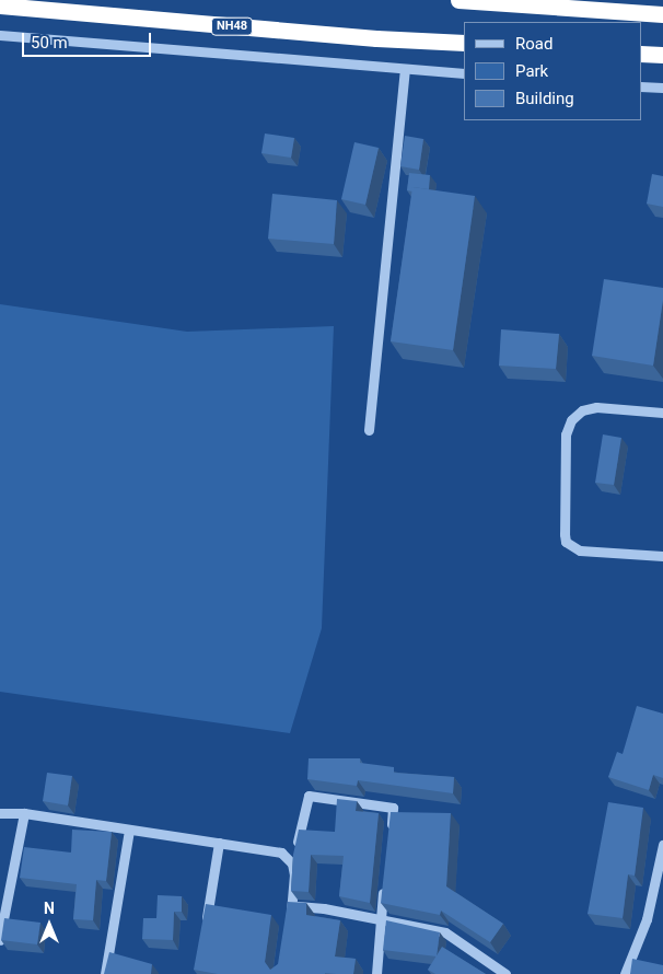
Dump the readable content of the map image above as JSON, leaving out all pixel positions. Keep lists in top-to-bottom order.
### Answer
{
  "streets": {
    "highway": ["NH48"]
  },
  "legend": ["Road", "Park", "Building"],
  "scale_bar": "50 m",
  "north": "top"
}
